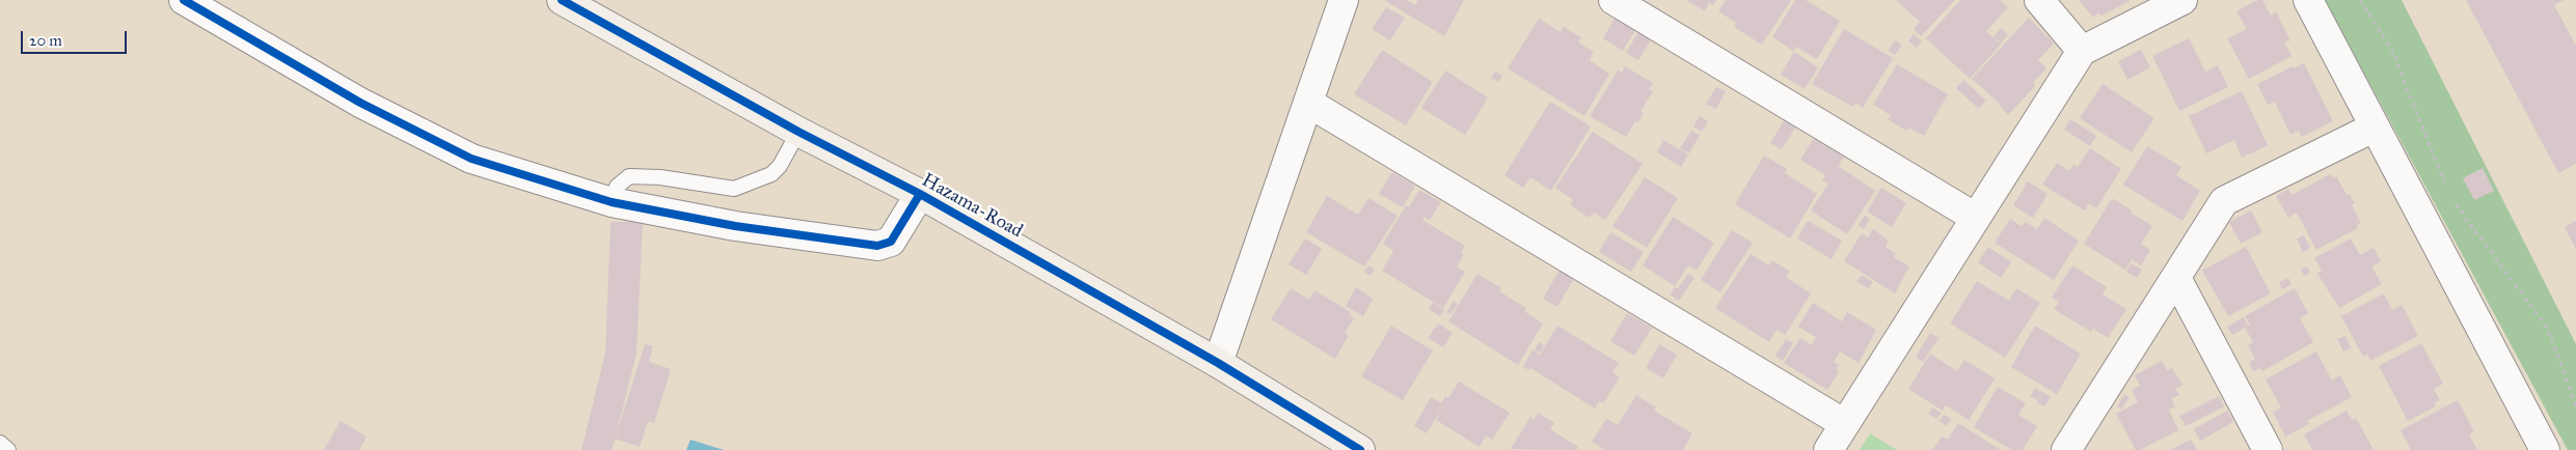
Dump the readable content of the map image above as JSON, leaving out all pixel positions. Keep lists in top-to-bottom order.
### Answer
{
  "streets": {
    "street": ["Hazama-Road"]
  },
  "scale_bar": "20 m"
}
